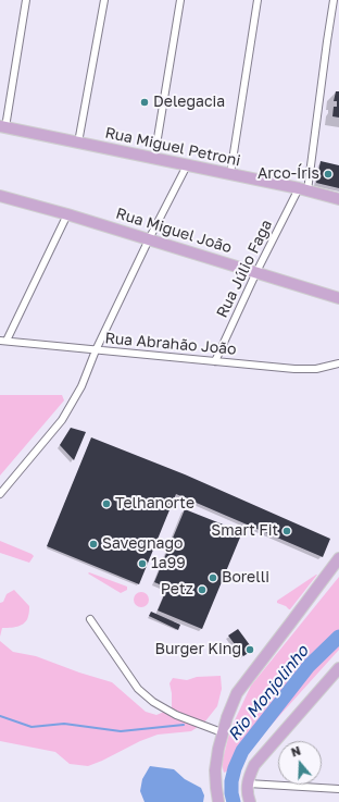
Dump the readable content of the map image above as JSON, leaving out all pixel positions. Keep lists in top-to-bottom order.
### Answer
{
  "streets": {
    "main road": ["Rua Miguel Petroni", "Rua Miguel João"],
    "street": ["Rua Júlio Faga", "Rua Abrahão João"]
  },
  "crossings": [
    ["Rua Miguel Petroni", "Rua Júlio Faga"],
    ["Rua Miguel João", "Rua Júlio Faga"],
    ["Rua Júlio Faga", "Rua Abrahão João"]
  ],
  "water": ["Rio Monjolinho"],
  "places": [
    "Delegacia",
    "Arco-Íris",
    "Telhanorte",
    "Smart Fit",
    "Savegnago",
    "1a99",
    "Borelli",
    "Petz",
    "Burger King"
  ],
  "north": "top"
}
